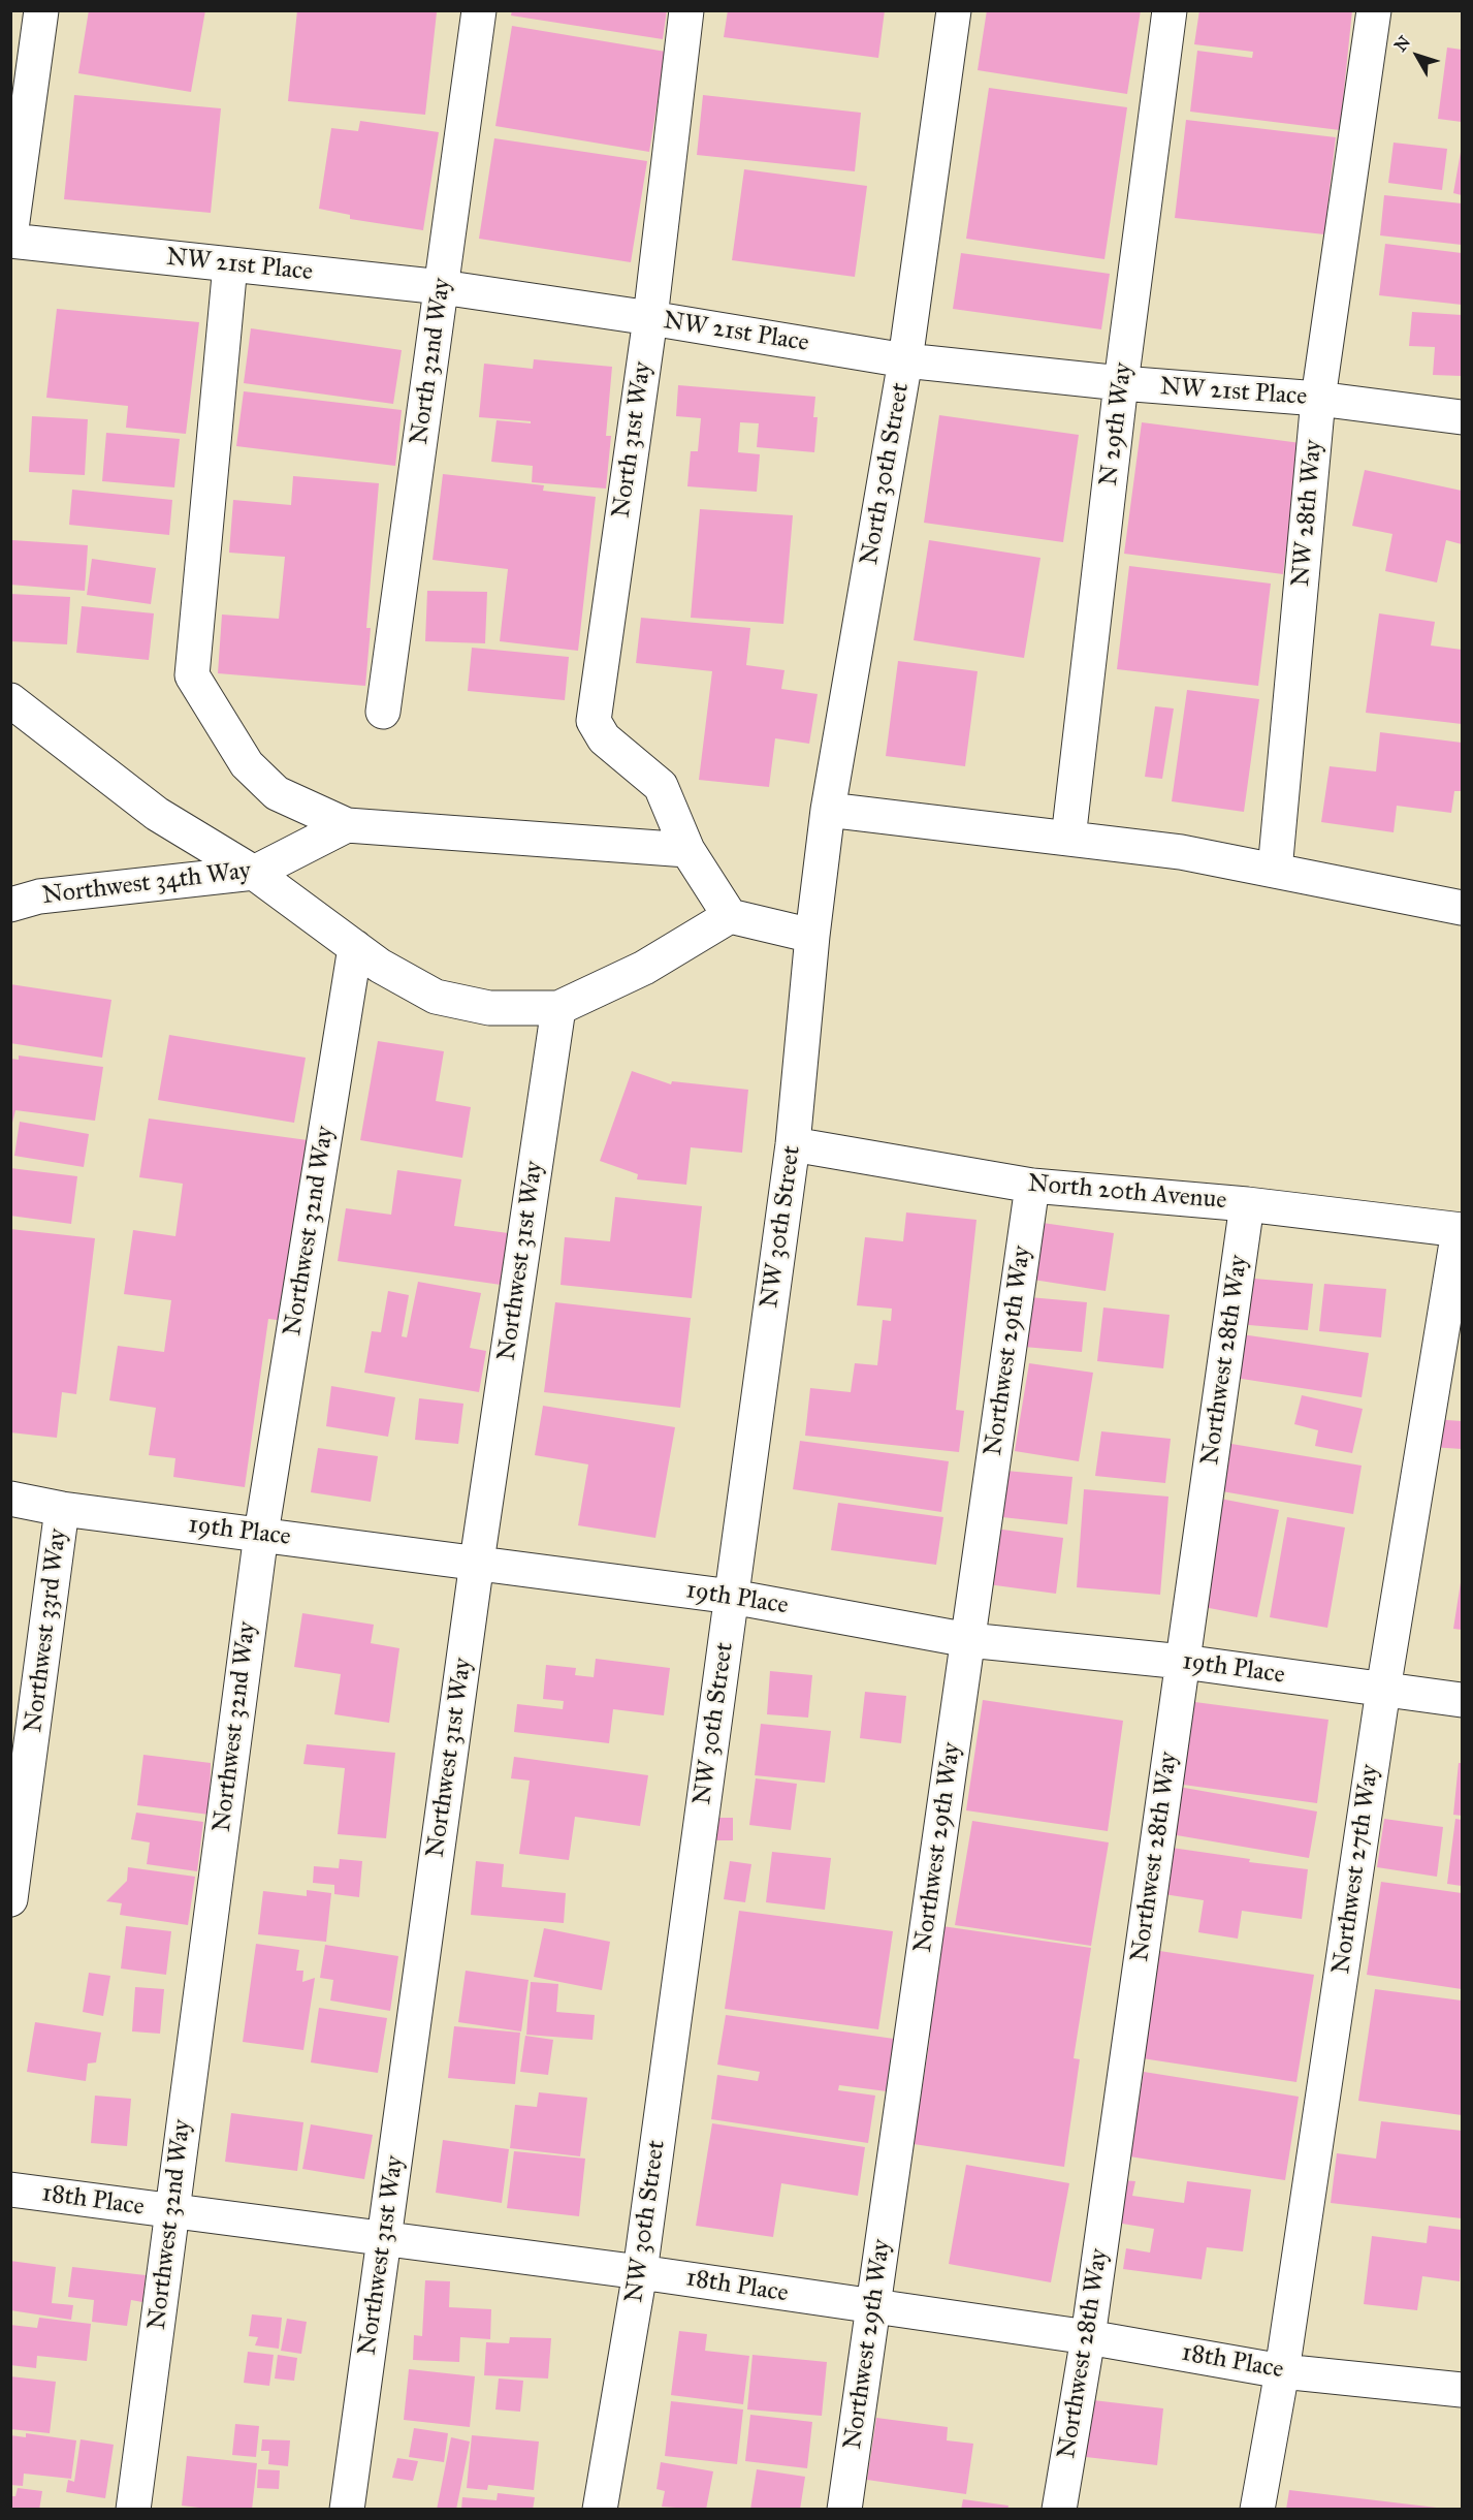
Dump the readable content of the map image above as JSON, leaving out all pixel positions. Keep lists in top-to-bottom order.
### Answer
{
  "streets": {
    "street": [
      "NW 21st Place",
      "North 32nd Way",
      "N 29th Way",
      "North 31st Way",
      "North 30th Street",
      "NW 28th Way",
      "Northwest 34th Way",
      "North 20th Avenue",
      "NW 30th Street",
      "Northwest 32nd Way",
      "Northwest 31st Way",
      "Northwest 29th Way",
      "Northwest 28th Way",
      "19th Place",
      "Northwest 33rd Way",
      "Northwest 27th Way",
      "18th Place"
    ]
  },
  "crossings": [
    ["NW 21st Place", "North 32nd Way"],
    ["NW 21st Place", "N 29th Way"],
    ["NW 21st Place", "North 31st Way"],
    ["NW 21st Place", "North 30th Street"],
    ["NW 21st Place", "NW 28th Way"],
    ["North 30th Street", "NW 30th Street"],
    ["North 20th Avenue", "NW 30th Street"],
    ["North 20th Avenue", "Northwest 29th Way"],
    ["North 20th Avenue", "Northwest 28th Way"],
    ["North 20th Avenue", "Northwest 27th Way"],
    ["NW 30th Street", "19th Place"],
    ["NW 30th Street", "18th Place"],
    ["Northwest 32nd Way", "19th Place"],
    ["Northwest 32nd Way", "18th Place"],
    ["Northwest 31st Way", "19th Place"],
    ["Northwest 31st Way", "18th Place"],
    ["Northwest 29th Way", "19th Place"],
    ["Northwest 29th Way", "18th Place"],
    ["Northwest 28th Way", "19th Place"],
    ["Northwest 28th Way", "18th Place"],
    ["19th Place", "Northwest 33rd Way"],
    ["19th Place", "Northwest 27th Way"],
    ["Northwest 27th Way", "18th Place"]
  ],
  "north": "top left"
}
